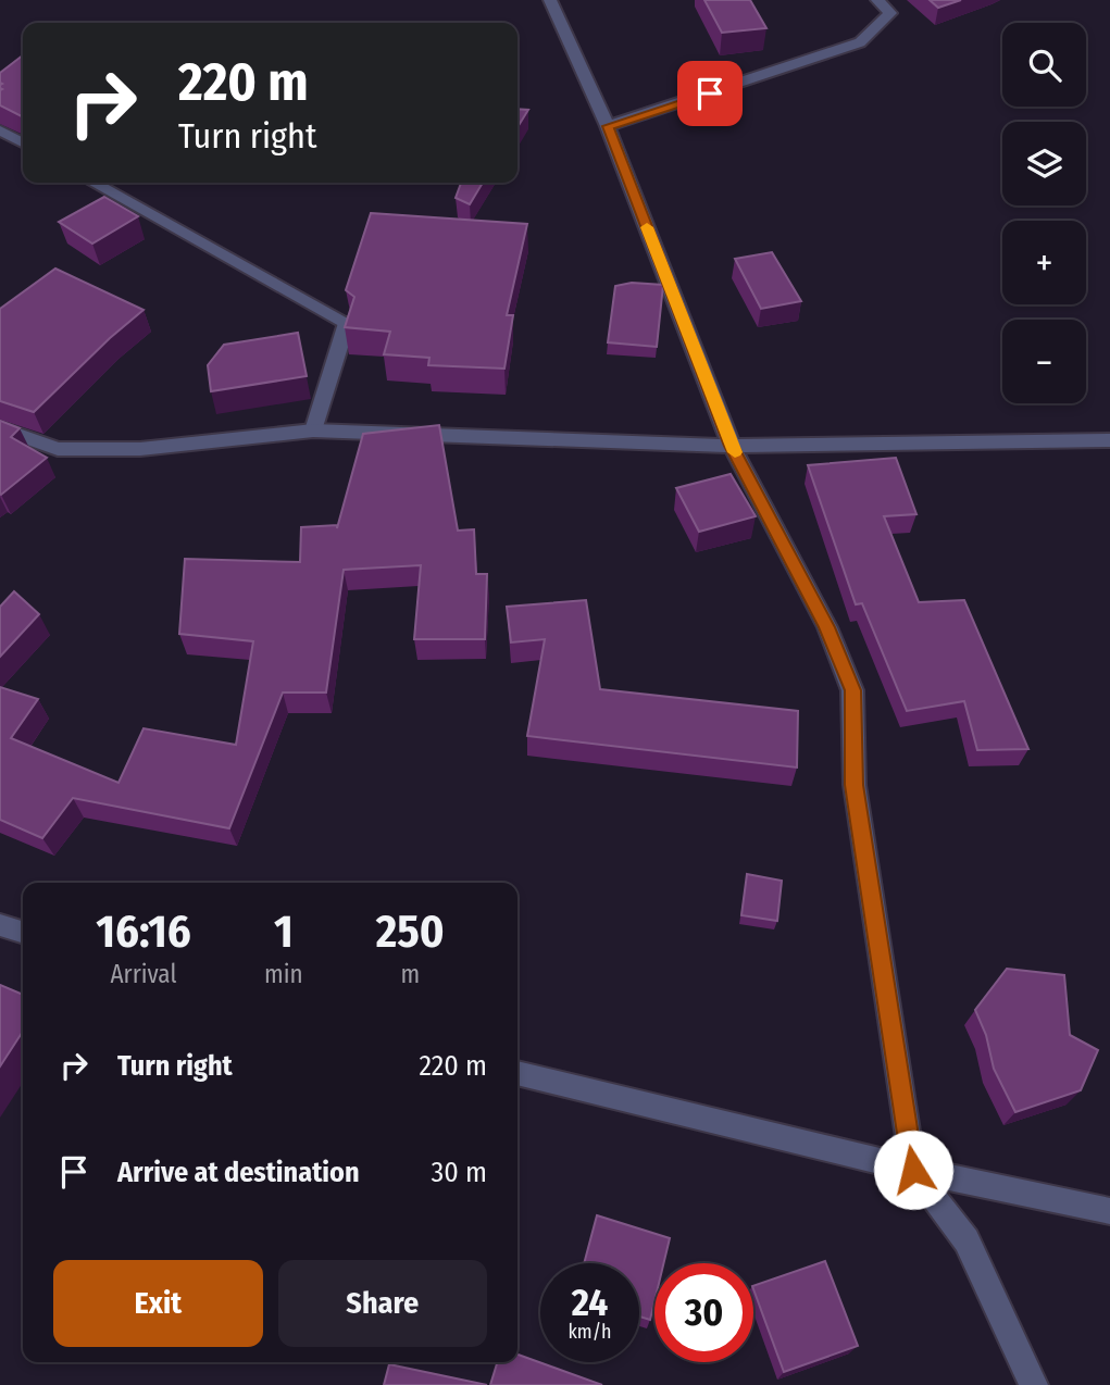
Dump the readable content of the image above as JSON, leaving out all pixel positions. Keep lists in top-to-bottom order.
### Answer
{
  "page": {
    "map_buttons": ["+", "−"],
    "turn": ["220 m", "Turn right"],
    "eta": [
      "16:16",
      "Arrival",
      "1",
      "min",
      "250",
      "m"
    ],
    "list": [
      {
        "name": "Turn right",
        "value": "220 m"
      },
      {
        "name": "Arrive at destination",
        "value": "30 m"
      }
    ],
    "buttons": ["Exit", "Share"],
    "speed": "24 km/h",
    "limit": "30"
  }
}
